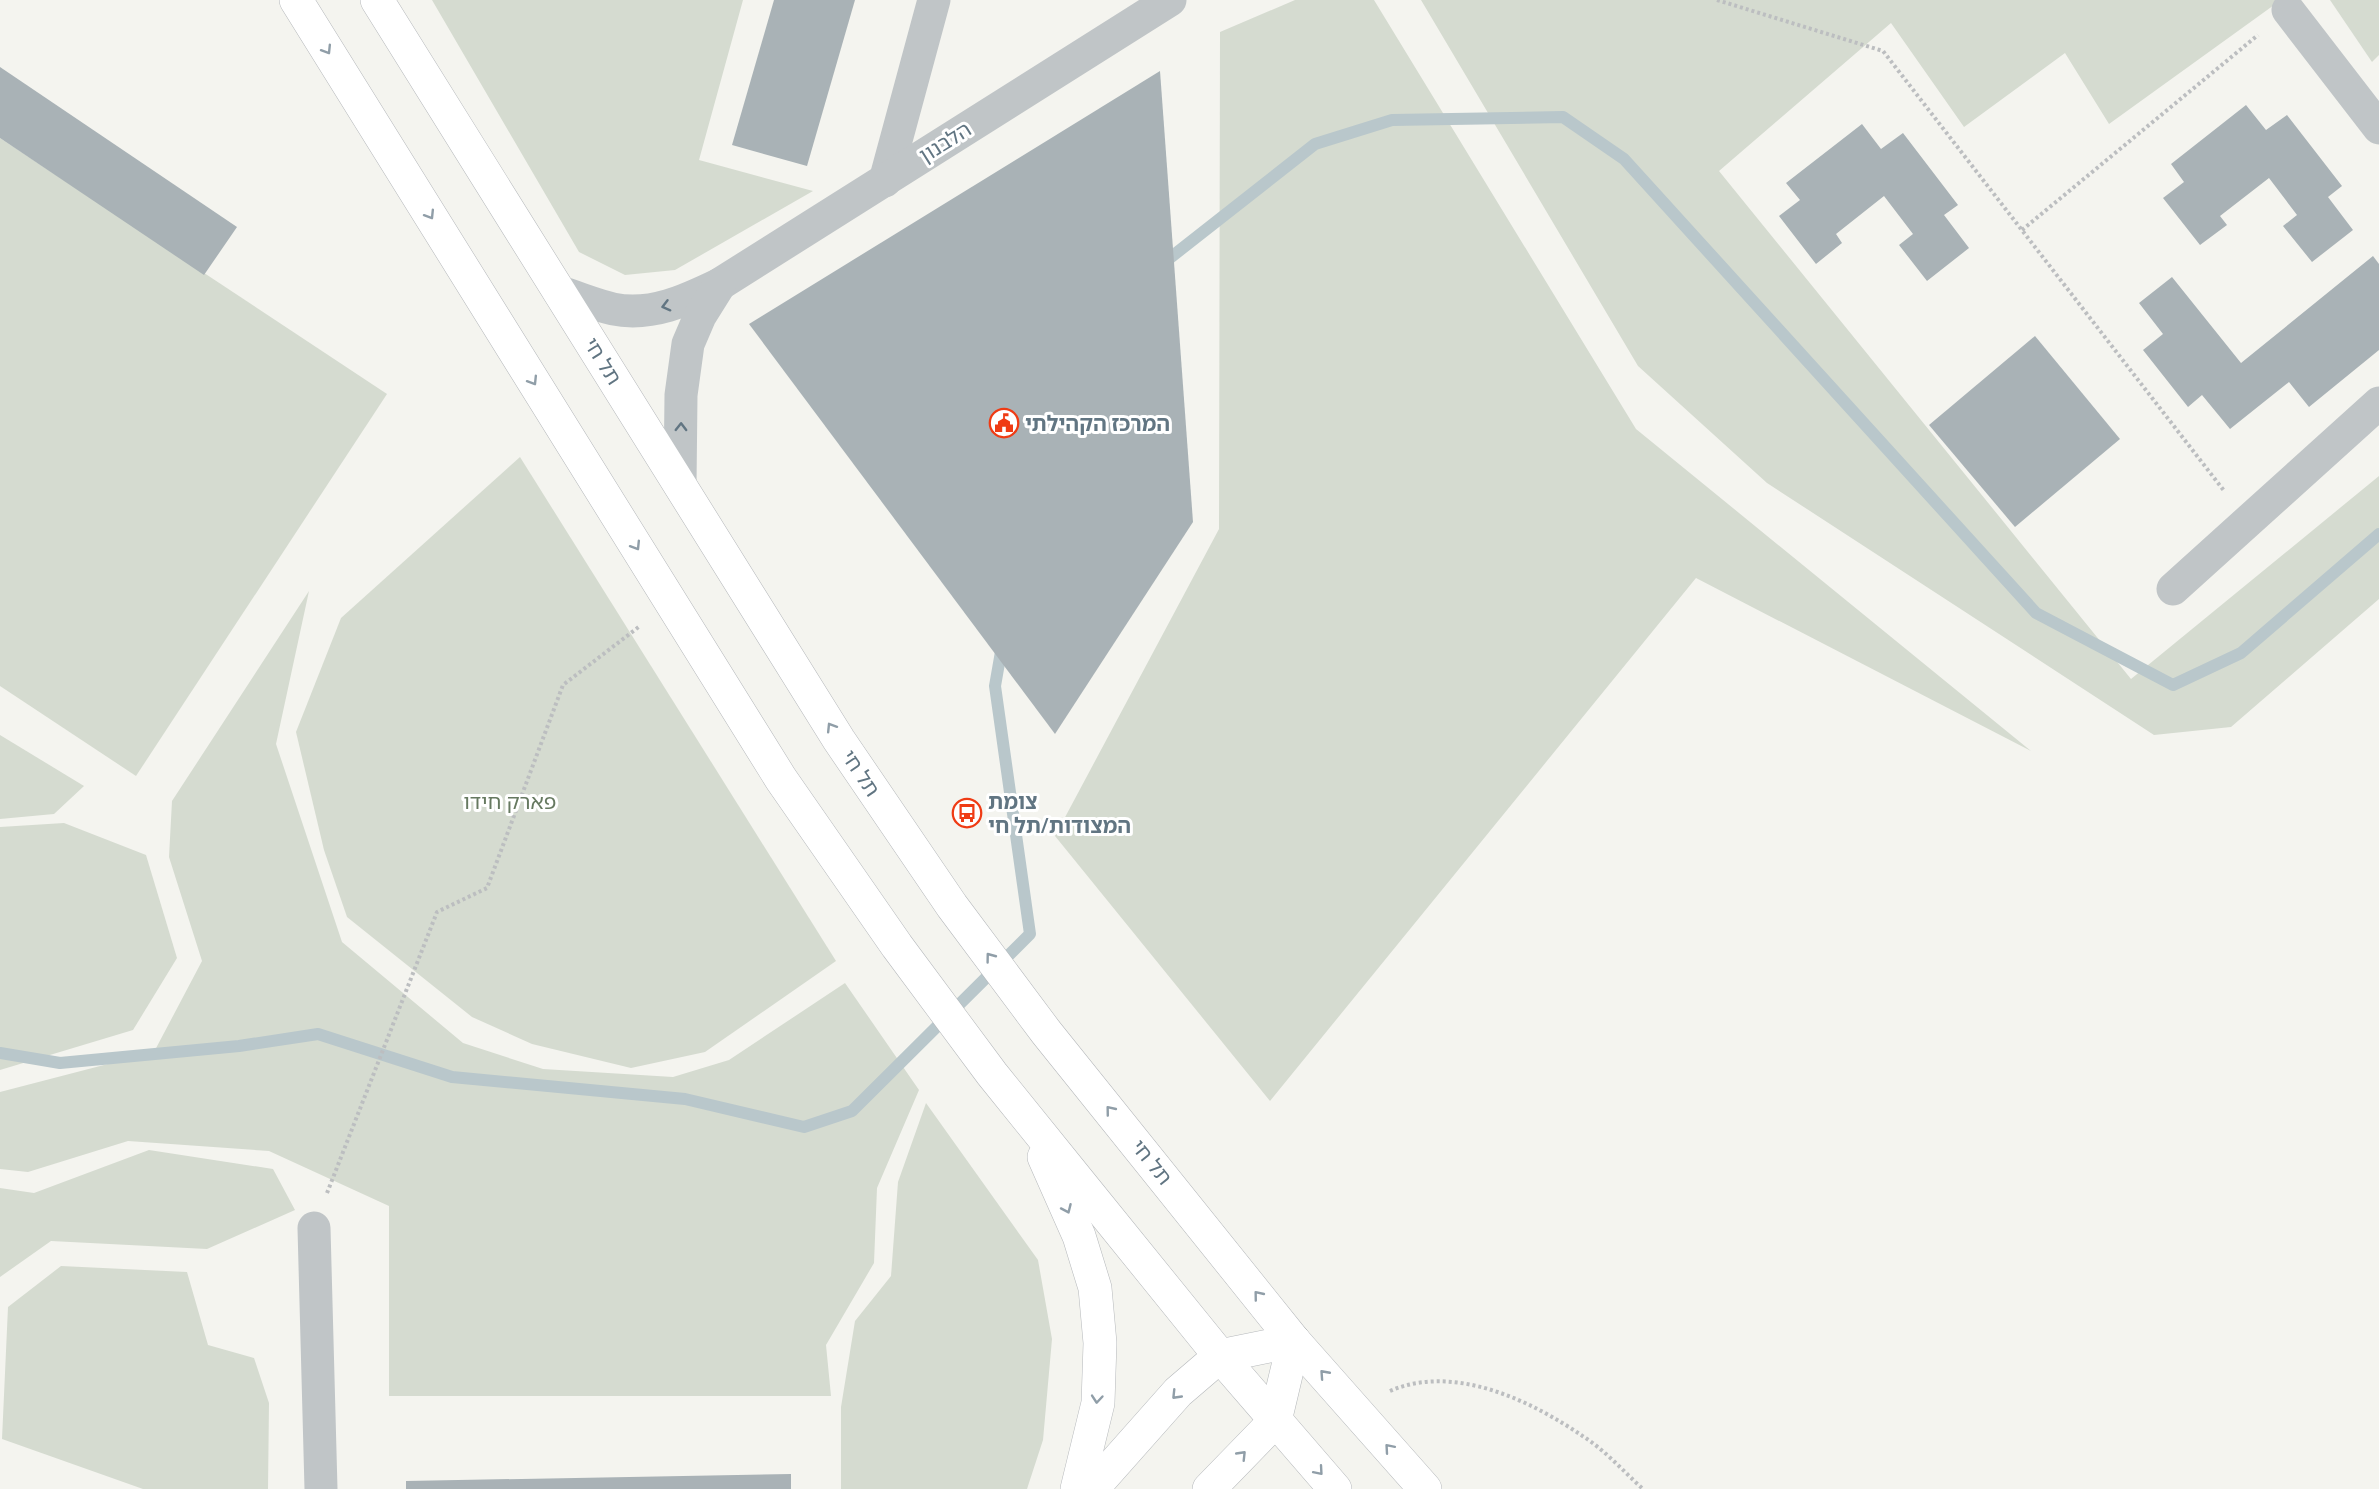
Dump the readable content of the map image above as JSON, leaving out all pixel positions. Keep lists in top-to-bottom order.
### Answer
{
  "streets": {
    "highway": ["תל חי"],
    "street": ["הלבנון"]
  },
  "crossings": [
    ["הלבנון", "תל חי"]
  ],
  "parks": ["פארק חידו"],
  "places": {
    "public building": ["המרכז הקהילתי"],
    "bus stop": ["צומת המצודות/תל חי"]
  }
}
